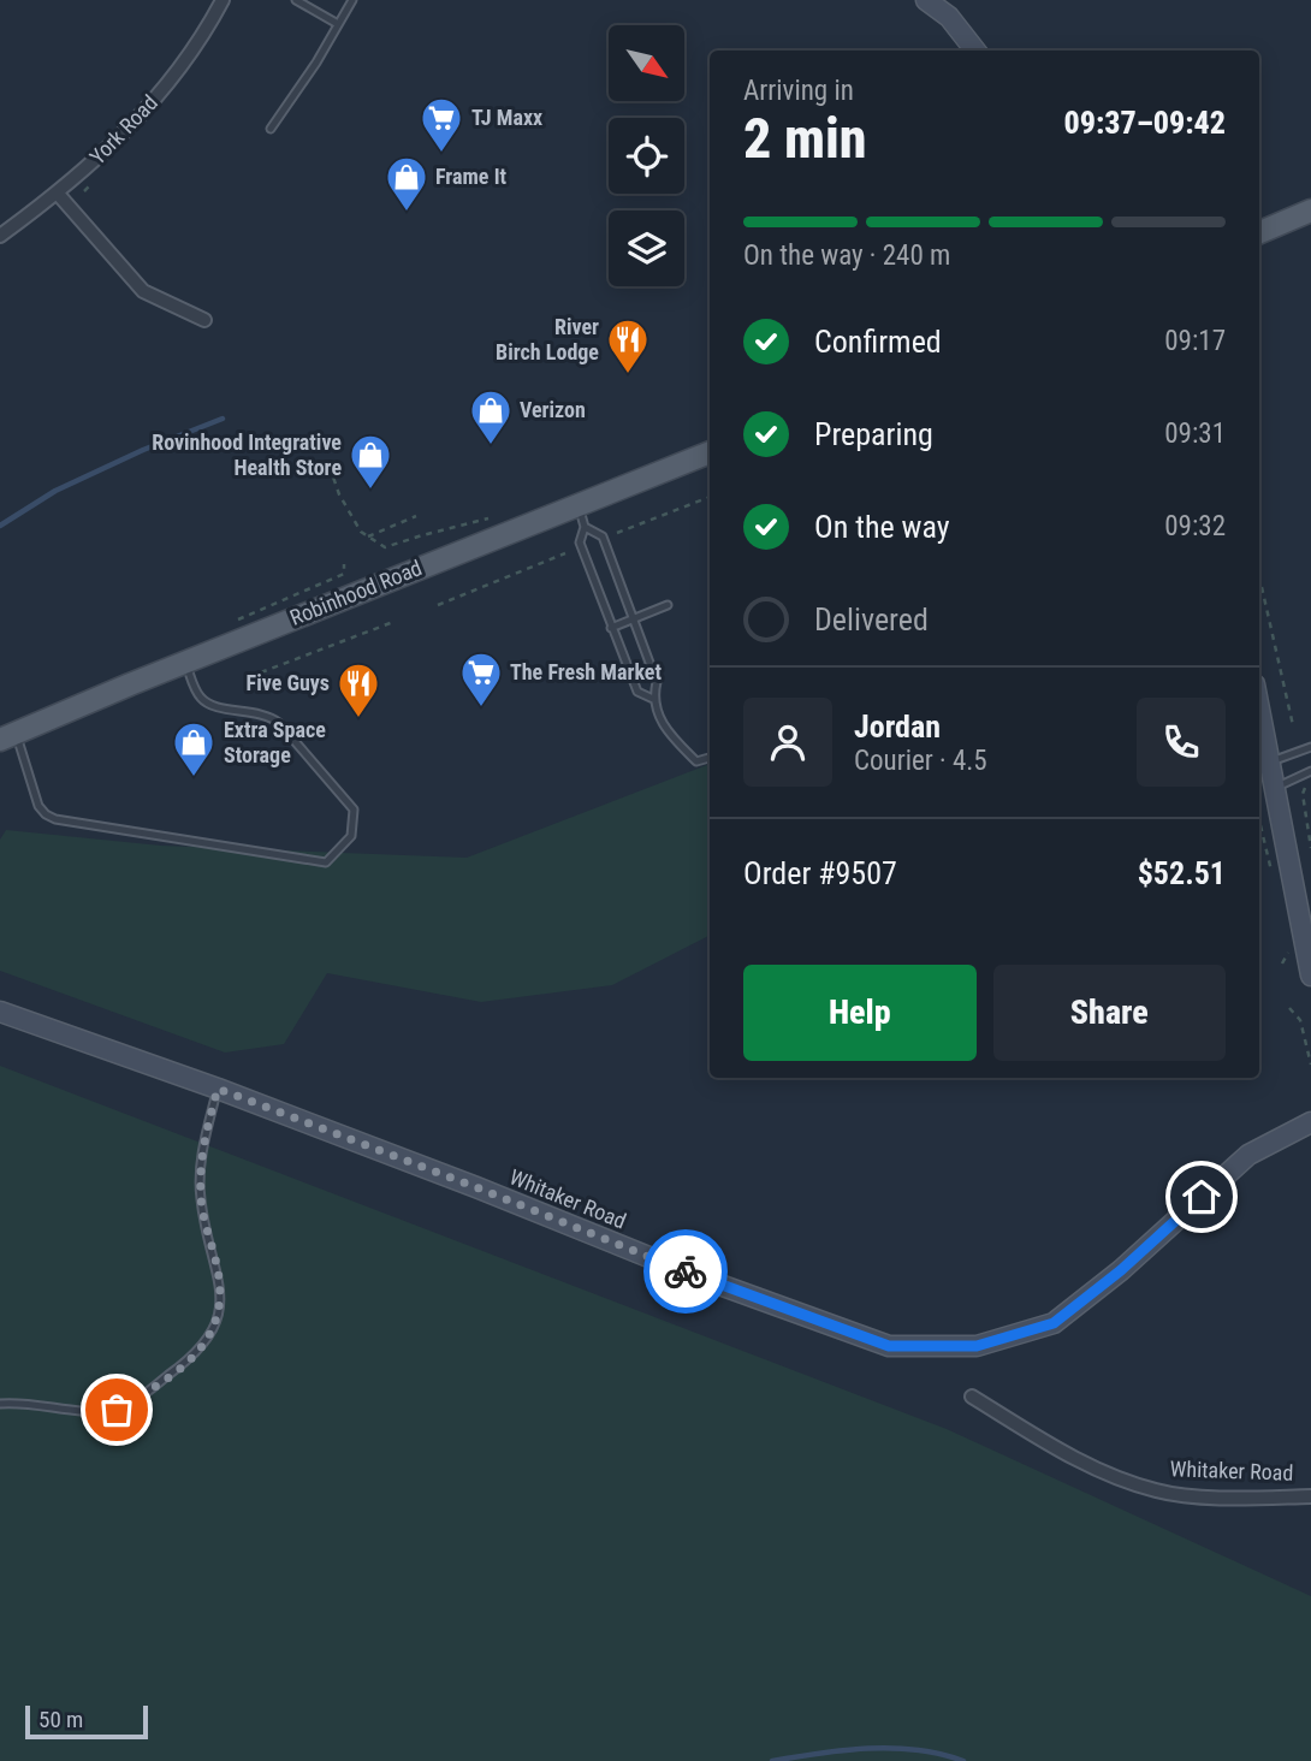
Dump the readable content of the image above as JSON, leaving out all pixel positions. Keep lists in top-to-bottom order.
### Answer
{
  "streets": {
    "main road": ["Robinhood Road"],
    "street": ["York Road", "Whitaker Road"]
  },
  "places": {
    "supermarket": ["TJ Maxx", "The Fresh Market"],
    "shop": [
      "Frame It",
      "Verizon",
      "Rovinhood Integrative Health Store",
      "Extra Space Storage"
    ],
    "restaurant": ["River Birch Lodge", "Five Guys"]
  },
  "scale_bar": "50 m",
  "north": "bottom right",
  "page": {
    "heading": ["2 min", "Arriving in", "09:37–09:42"],
    "panel": [
      "Jordan",
      "Courier · 4.5",
      "Order #9507",
      "$52.51"
    ],
    "bar": "On the way · 240 m",
    "list": [
      ["Confirmed", "09:17"],
      ["Preparing", "09:31"],
      ["On the way", "09:32"],
      "Delivered"
    ],
    "buttons": ["Help", "Share"],
    "scale": "50 m"
  }
}
